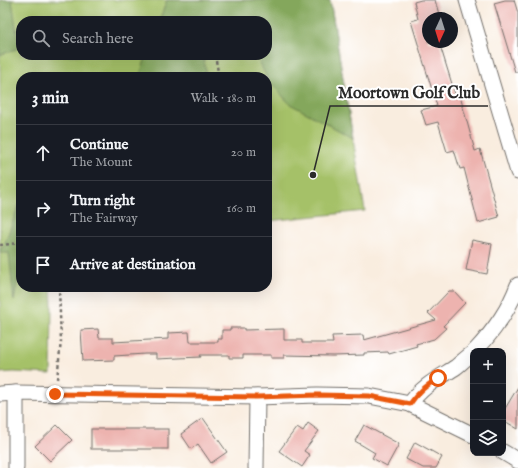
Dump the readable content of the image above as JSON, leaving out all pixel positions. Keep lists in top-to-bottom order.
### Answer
{
  "places": ["Moortown Golf Club"],
  "north": "bottom",
  "page": {
    "search": "Search here",
    "heading": ["3 min", "Walk · 180 m"],
    "list": [
      ["Continue", "The Mount", "20 m"],
      ["Turn right", "The Fairway", "160 m"],
      "Arrive at destination"
    ],
    "map_buttons": ["+", "−"]
  }
}
